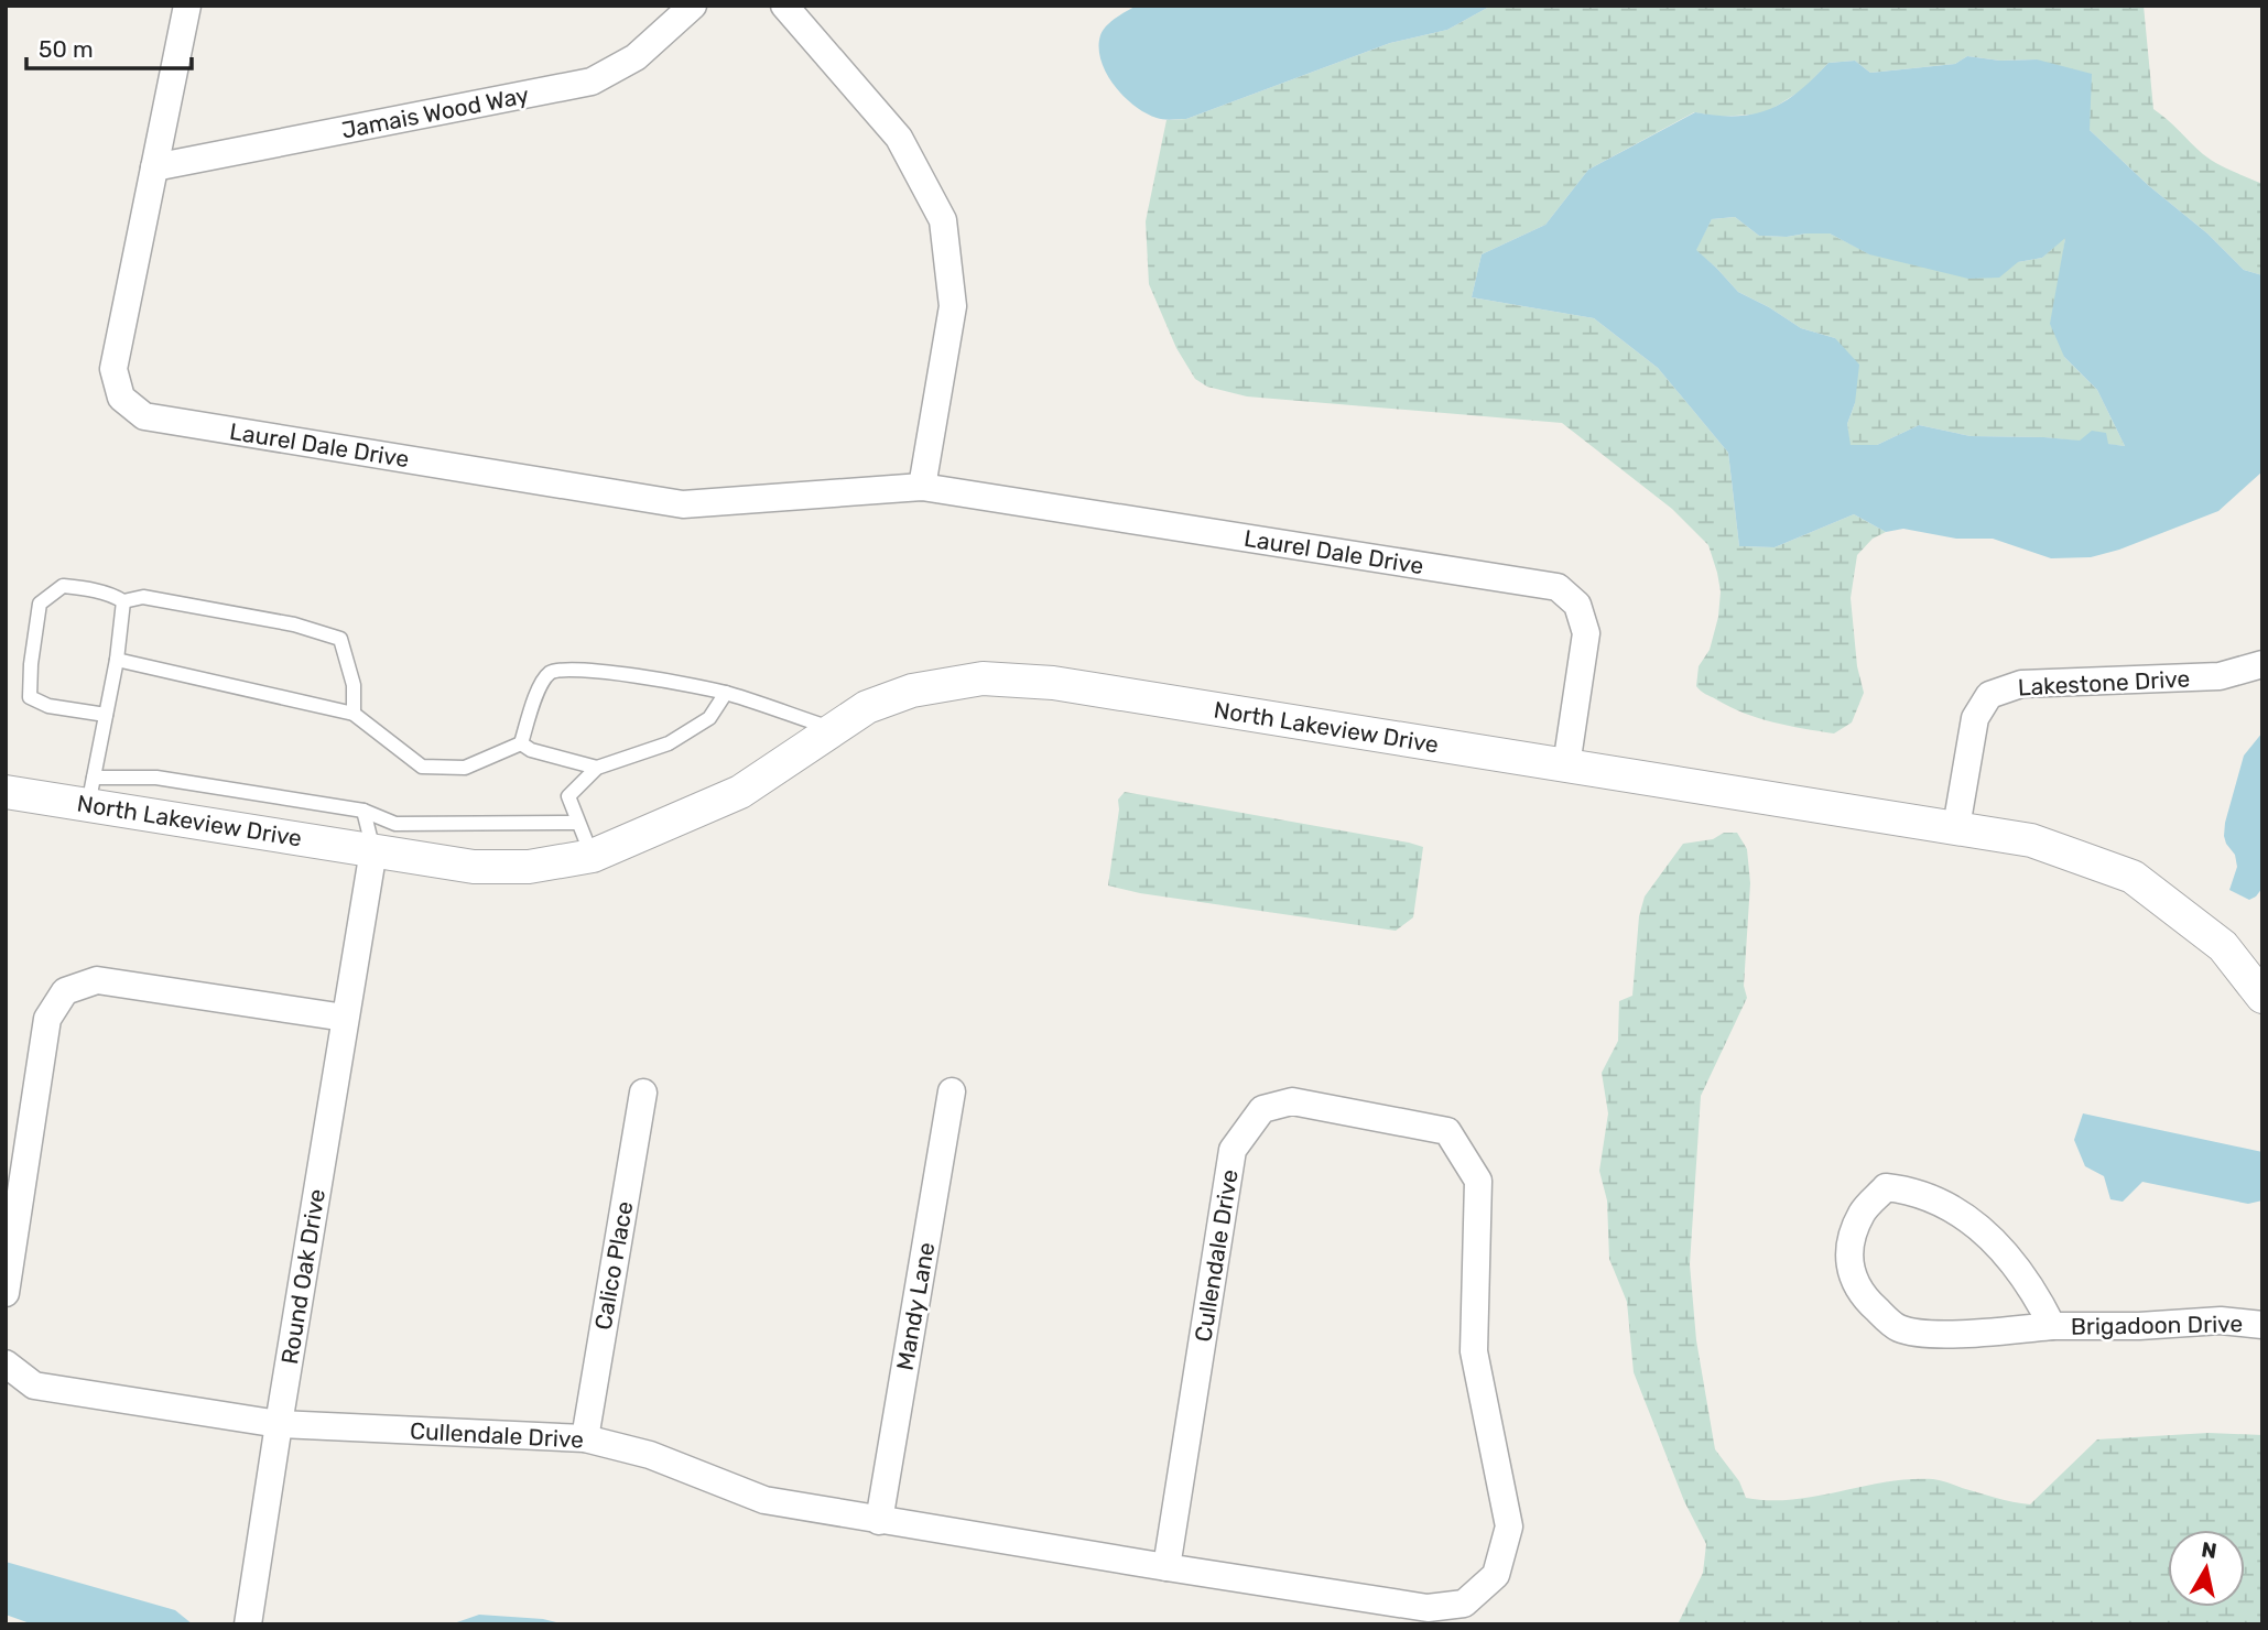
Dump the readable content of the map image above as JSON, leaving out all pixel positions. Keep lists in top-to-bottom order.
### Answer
{
  "streets": {
    "street": [
      "Jamais Wood Way",
      "Laurel Dale Drive",
      "Lakestone Drive",
      "North Lakeview Drive",
      "Cullendale Drive",
      "Calico Place",
      "Round Oak Drive",
      "Mandy Lane",
      "Brigadoon Drive"
    ]
  },
  "crossings": [
    ["Jamais Wood Way", "Laurel Dale Drive"],
    ["Laurel Dale Drive", "North Lakeview Drive"],
    ["Lakestone Drive", "North Lakeview Drive"],
    ["North Lakeview Drive", "Round Oak Drive"],
    ["Cullendale Drive", "Calico Place"],
    ["Cullendale Drive", "Round Oak Drive"],
    ["Cullendale Drive", "Mandy Lane"]
  ],
  "scale_bar": "50 m",
  "north": "top"
}
